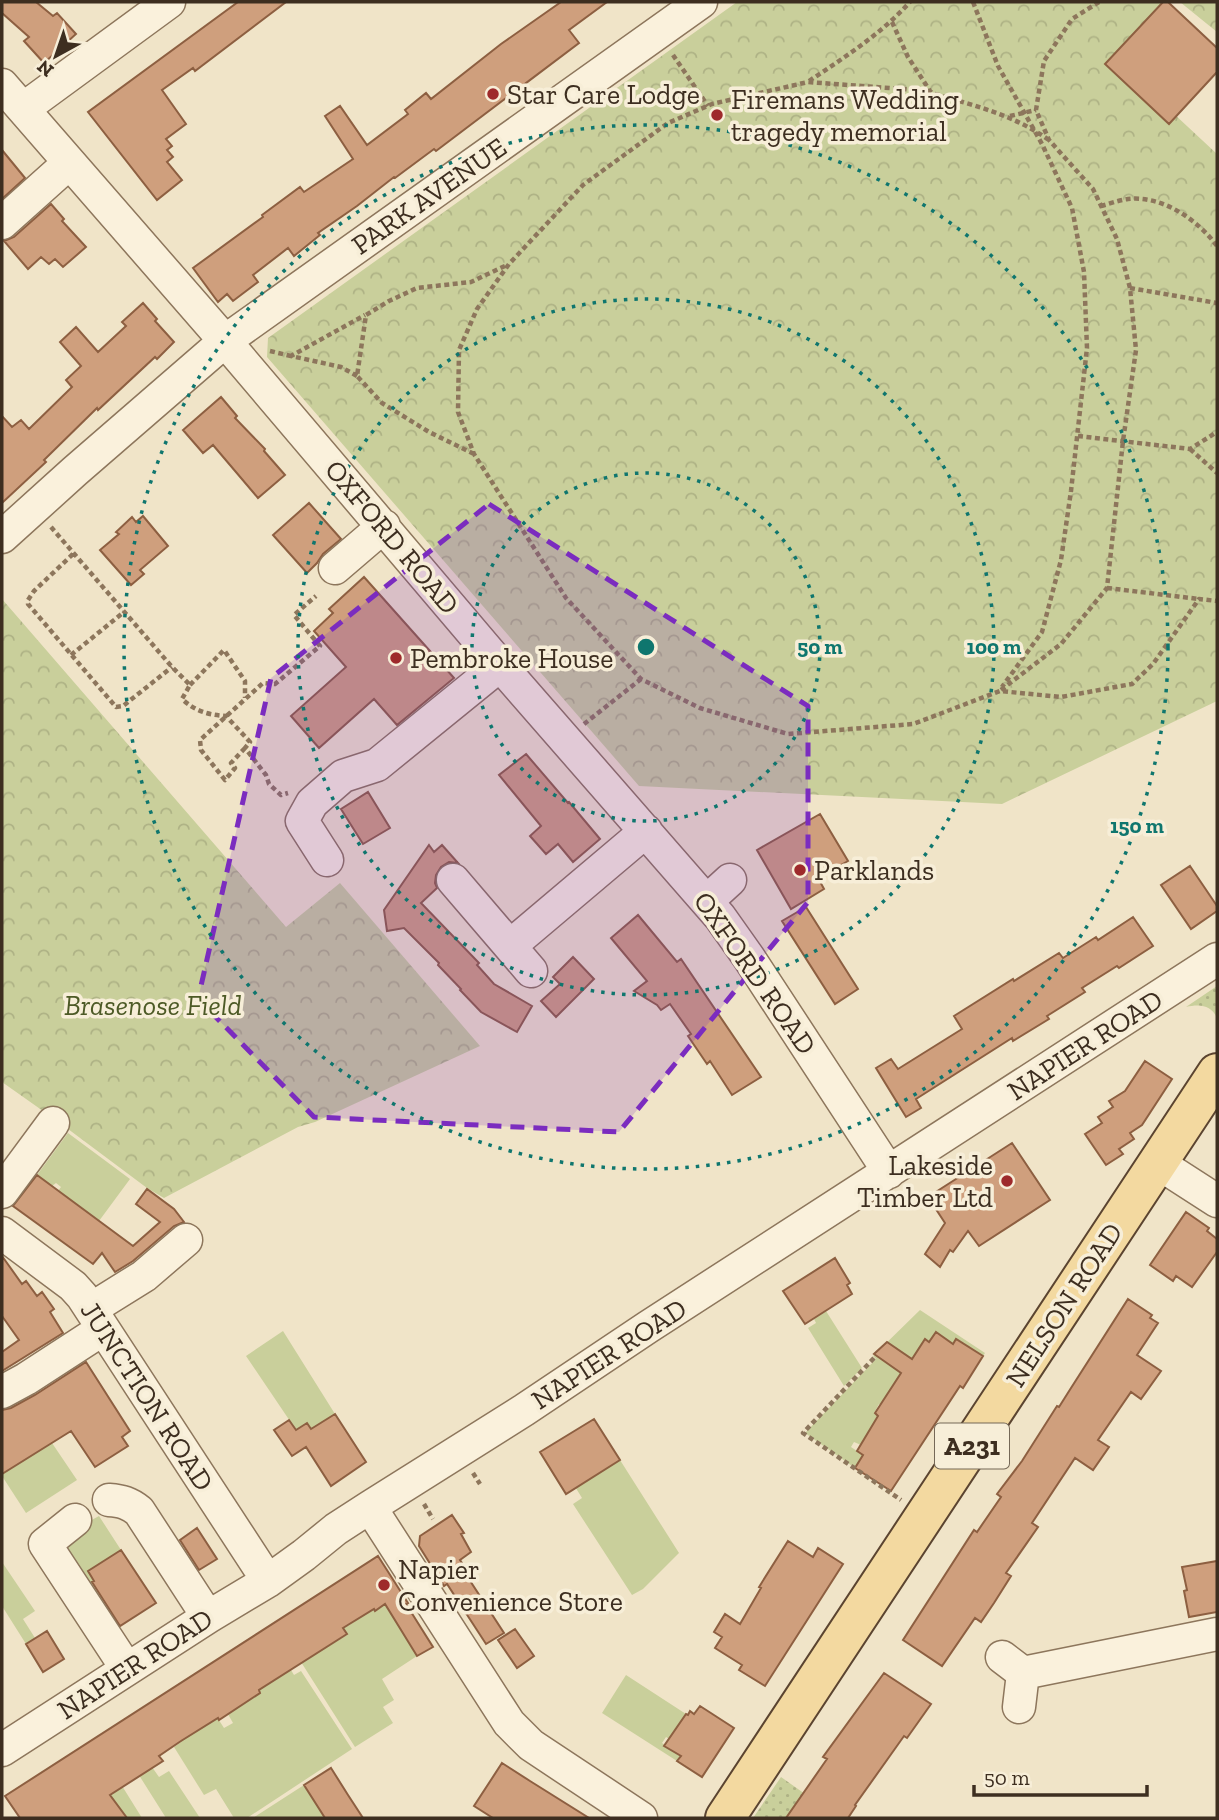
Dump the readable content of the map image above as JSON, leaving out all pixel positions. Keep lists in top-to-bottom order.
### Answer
{
  "streets": {
    "main road": ["NELSON ROAD", "A231"],
    "street": [
      "PARK AVENUE",
      "OXFORD ROAD",
      "NAPIER ROAD",
      "JUNCTION ROAD"
    ]
  },
  "crossings": [
    ["PARK AVENUE", "OXFORD ROAD"],
    ["OXFORD ROAD", "NAPIER ROAD"],
    ["NAPIER ROAD", "JUNCTION ROAD"]
  ],
  "parks": ["Brasenose Field"],
  "places": [
    "Star Care Lodge",
    "Firemans Wedding tragedy memorial",
    "Pembroke House",
    "Parklands",
    "Lakeside Timber Ltd",
    "Napier Convenience Store"
  ],
  "scale_bar": "50 m",
  "north": "bottom left",
  "rings": ["50 m", "100 m", "150 m"]
}
